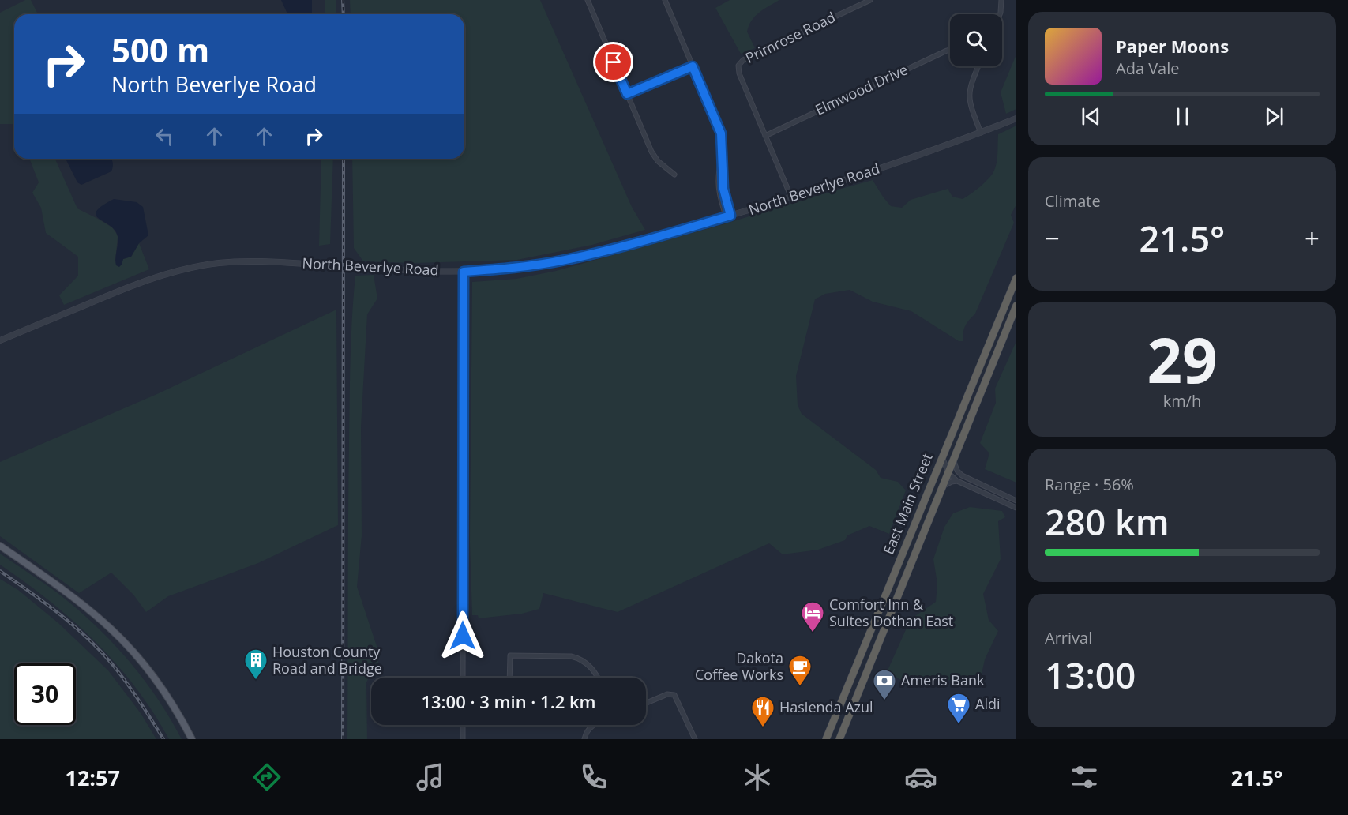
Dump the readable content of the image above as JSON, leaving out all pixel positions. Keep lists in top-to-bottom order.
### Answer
{
  "streets": {
    "highway": ["East Main Street"],
    "street": ["Primrose Road", "Elmwood Drive", "North Beverlye Road"]
  },
  "crossings": [
    ["Primrose Road", "Elmwood Drive"]
  ],
  "places": {
    "hotel": ["Comfort Inn & Suites Dothan East"],
    "building": ["Houston County Road and Bridge"],
    "cafe": ["Dakota Coffee Works"],
    "bank": ["Ameris Bank"],
    "supermarket": ["Aldi"],
    "restaurant": ["Hasienda Azul"]
  },
  "page": {
    "turn": ["500 m", "North Beverlye Road"],
    "song": ["Paper Moons", "Ada Vale"],
    "tile": [
      "Climate",
      ["29", "km/h"],
      ["Range · 56%", "280 km"],
      ["Arrival", "13:00"]
    ],
    "heat": ["−", "21.5°", "+"],
    "limit": "30",
    "trip": "13:00 · 3 min · 1.2 km",
    "tabs": ["12:57", "21.5°"]
  }
}
